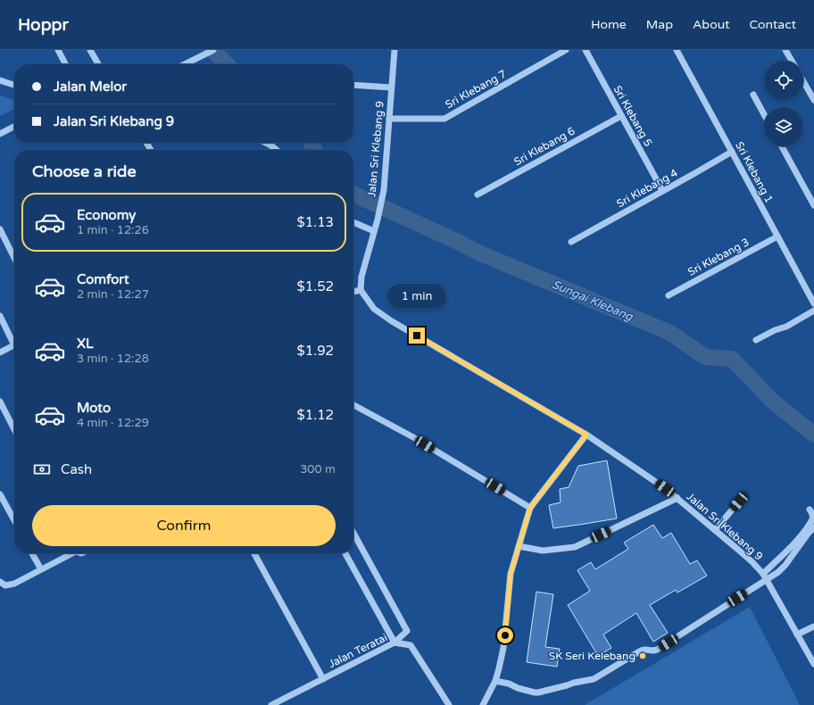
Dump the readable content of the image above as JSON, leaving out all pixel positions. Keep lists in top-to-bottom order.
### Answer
{
  "streets": {
    "street": [
      "Sri Klebang 7",
      "Sri Klebang 5",
      "Sri Klebang 6",
      "Jalan Sri Klebang 9",
      "Sri Klebang 1",
      "Sri Klebang 4",
      "Sri Klebang 3",
      "Jalan Teratai"
    ]
  },
  "crossings": [
    ["Sri Klebang 7", "Jalan Sri Klebang 9"],
    ["Sri Klebang 5", "Sri Klebang 6"],
    ["Sri Klebang 5", "Sri Klebang 4"],
    ["Sri Klebang 1", "Sri Klebang 4"],
    ["Sri Klebang 1", "Sri Klebang 3"]
  ],
  "water": ["Sungai Klebang"],
  "places": ["SK Seri Kelebang"],
  "page": {
    "header": "Hoppr",
    "nav": [
      "Home",
      "Map",
      "About",
      "Contact"
    ],
    "banner": ["Jalan Melor", "Jalan Sri Klebang 9"],
    "heading": "Choose a ride",
    "list": [
      {
        "name": "Economy",
        "note": "1 min · 12:26",
        "value": "$1.13"
      },
      {
        "name": "Comfort",
        "note": "2 min · 12:27",
        "value": "$1.52"
      },
      {
        "name": "XL",
        "note": "3 min · 12:28",
        "value": "$1.92"
      },
      {
        "name": "Moto",
        "note": "4 min · 12:29",
        "value": "$1.12"
      }
    ],
    "bubble": "1 min",
    "pay": ["Cash", "300 m"],
    "buttons": "Confirm"
  }
}
